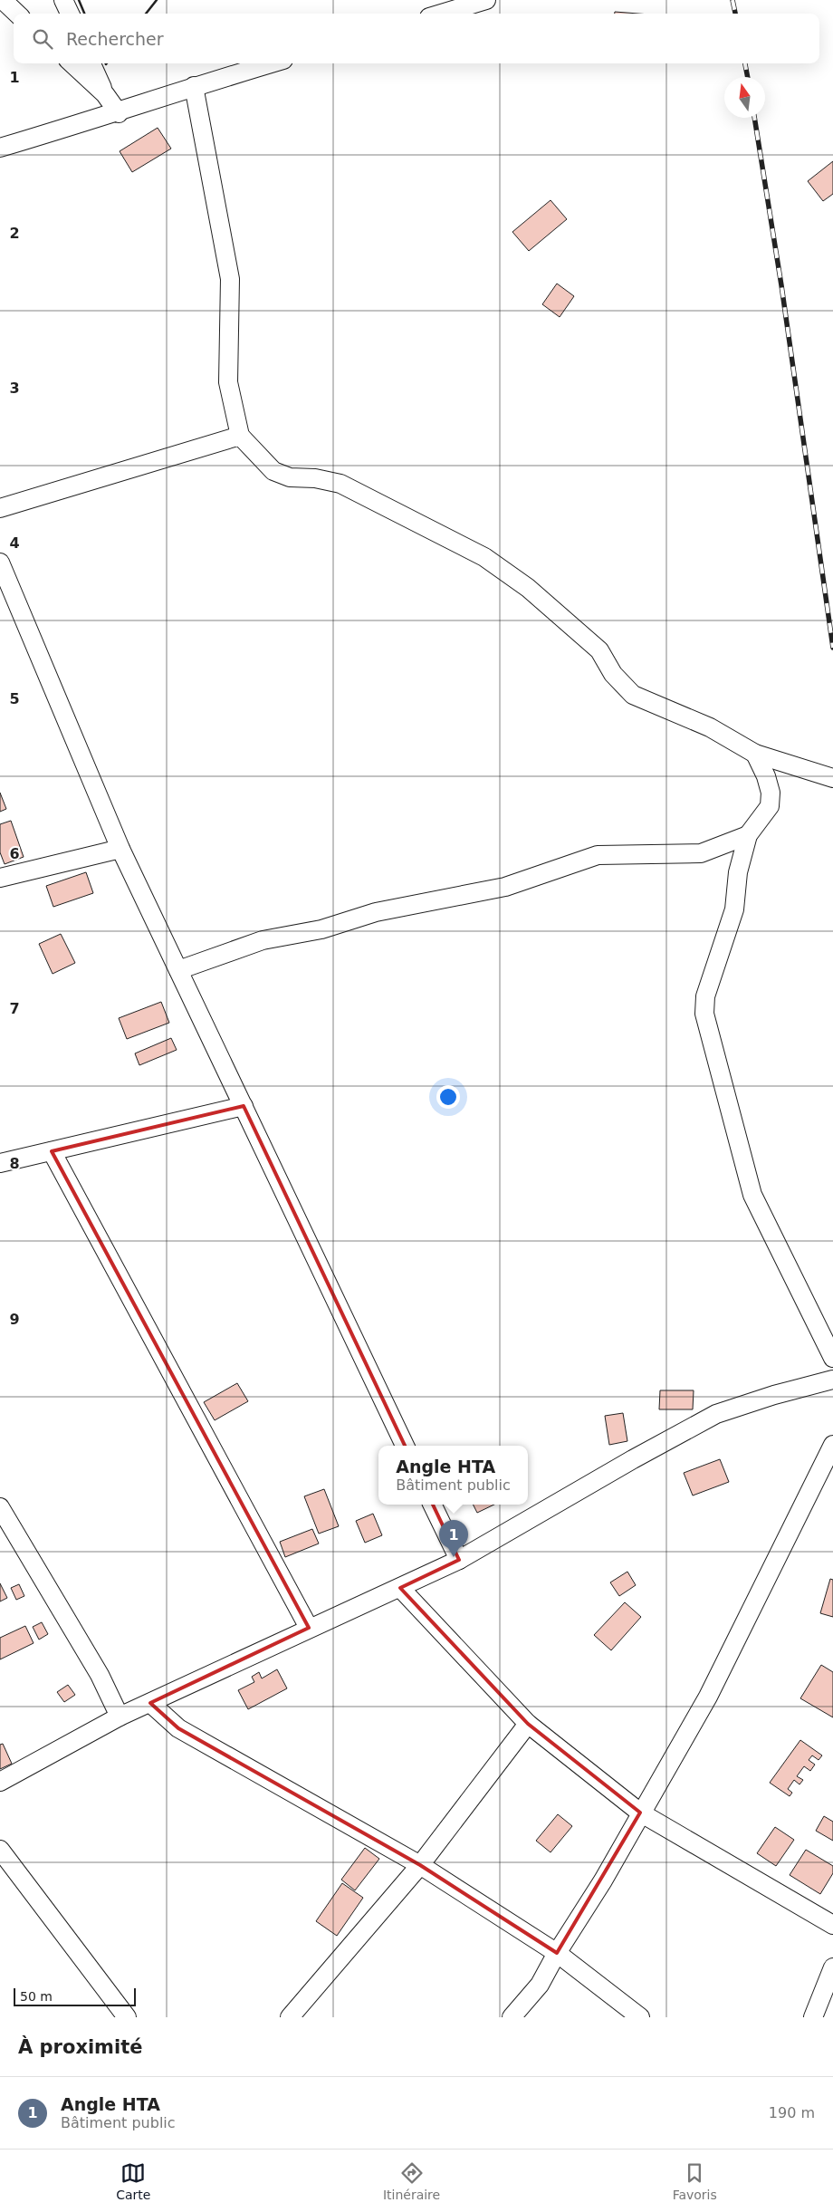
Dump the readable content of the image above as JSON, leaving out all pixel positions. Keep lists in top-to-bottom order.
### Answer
{
  "scale_bar": "50 m",
  "north": "top",
  "page": {
    "search": "Rechercher",
    "popup": ["Angle HTA", "Bâtiment public"],
    "pins": "1",
    "scale": "50 m",
    "heading": "À proximité",
    "list": [
      {
        "mark": "1",
        "name": "Angle HTA",
        "note": "Bâtiment public",
        "value": "190 m"
      }
    ],
    "nav": ["Carte", "Itinéraire", "Favoris"]
  },
  "grid": {
    "rows": [
      "1",
      "2",
      "3",
      "4",
      "5",
      "6",
      "7",
      "8",
      "9"
    ]
  }
}
